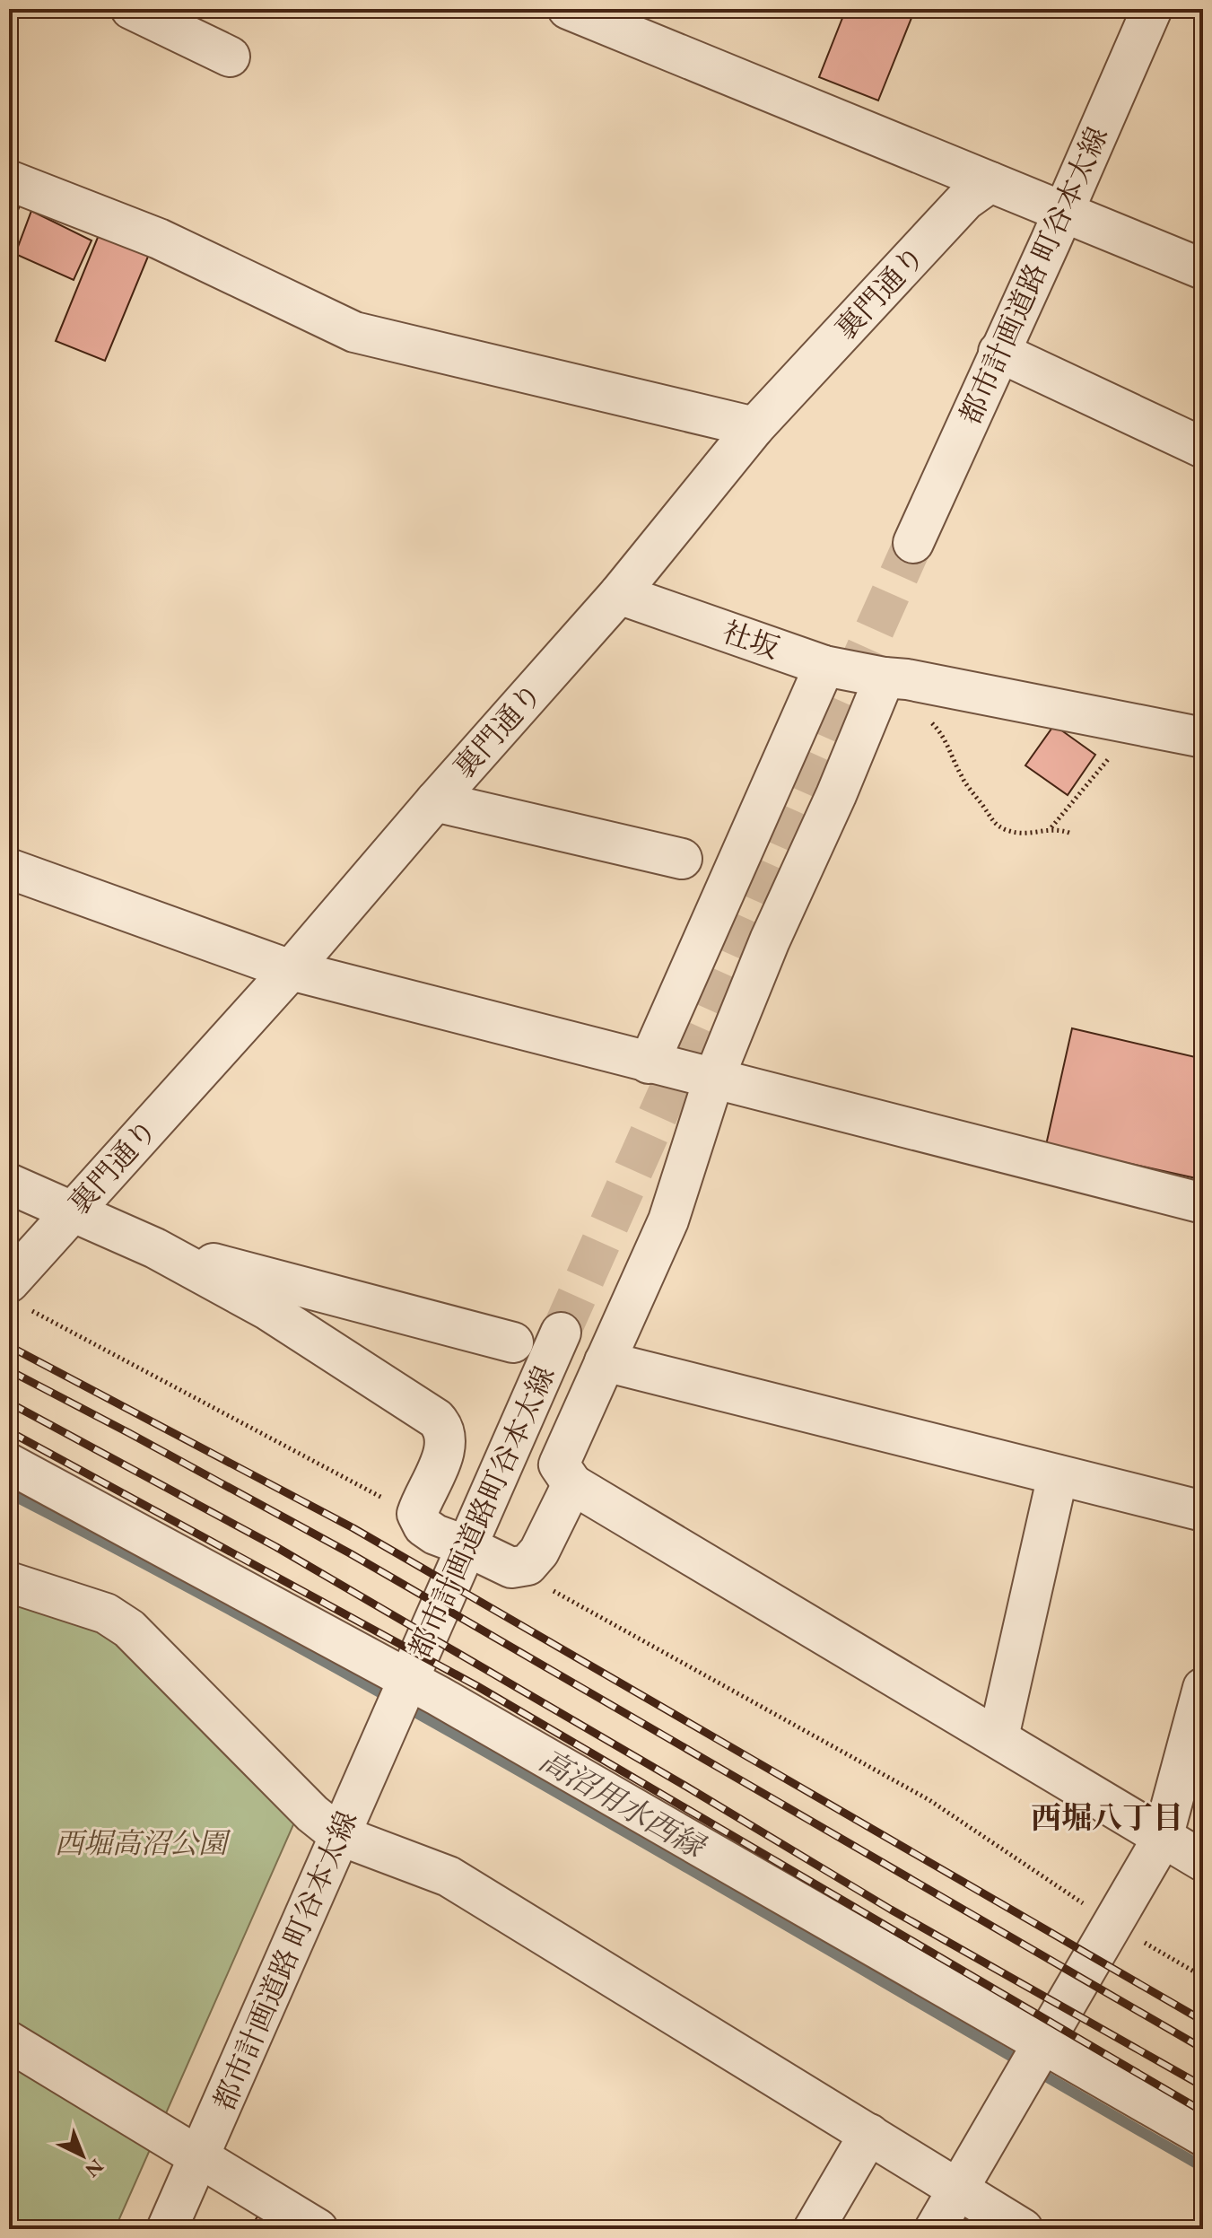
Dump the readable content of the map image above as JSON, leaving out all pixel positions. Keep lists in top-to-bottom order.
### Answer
{
  "streets": {
    "street": [
      "都市計画道路 町谷本太線",
      "裏門通り",
      "社坂",
      "都市計画道路町谷本太線"
    ]
  },
  "crossings": [
    ["都市計画道路 町谷本太線", "都市計画道路町谷本太線"],
    ["裏門通り", "社坂"]
  ],
  "districts": ["西堀八丁目"],
  "water": ["高沼用水西縁"],
  "parks": ["西堀高沼公園"],
  "north": "bottom right"
}
